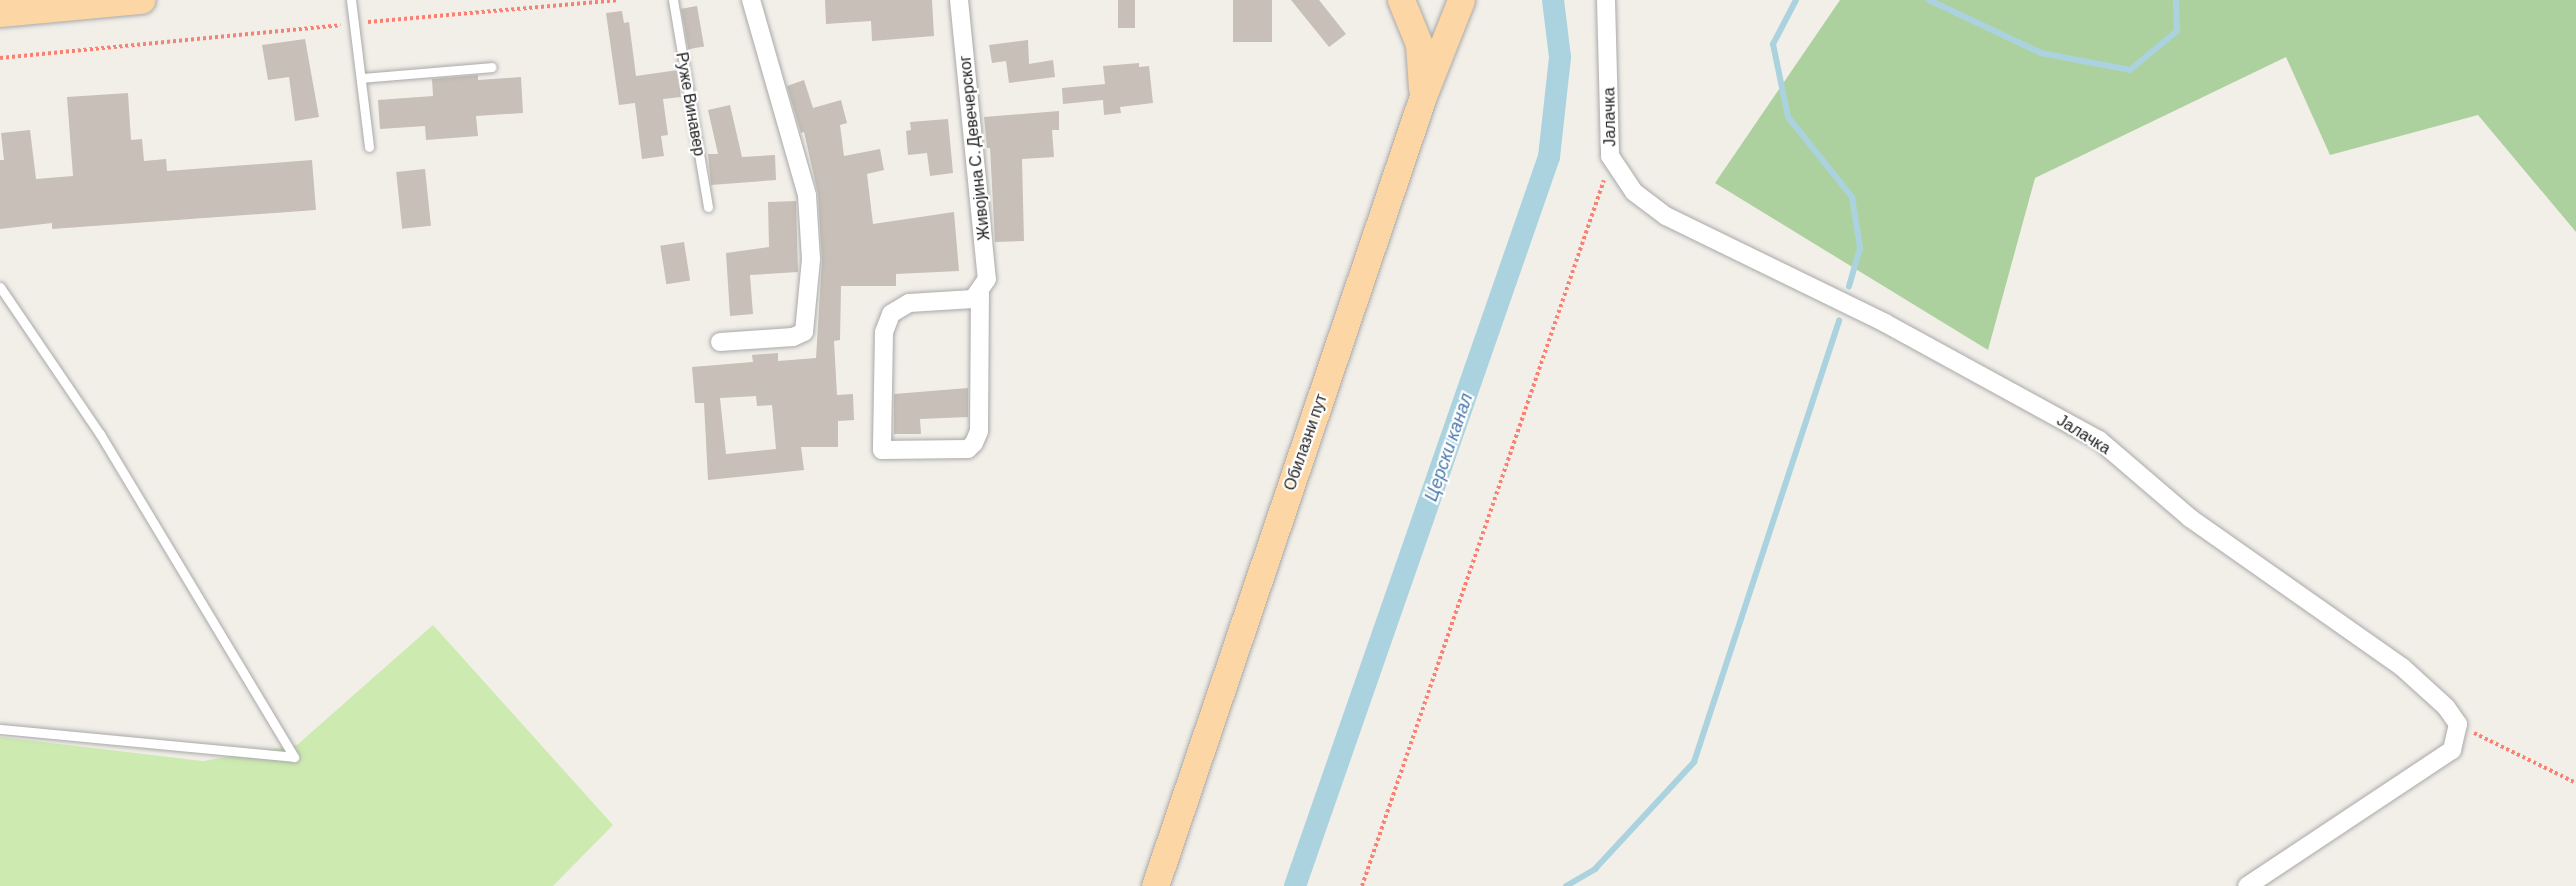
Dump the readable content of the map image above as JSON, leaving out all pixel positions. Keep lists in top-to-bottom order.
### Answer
{
  "streets": {
    "main road": ["Обилазни пут"],
    "street": ["Јалачка", "Живојина С. Девечерског"],
    "lane": ["Руже Винавер"]
  },
  "water": ["Церски канал"]
}
